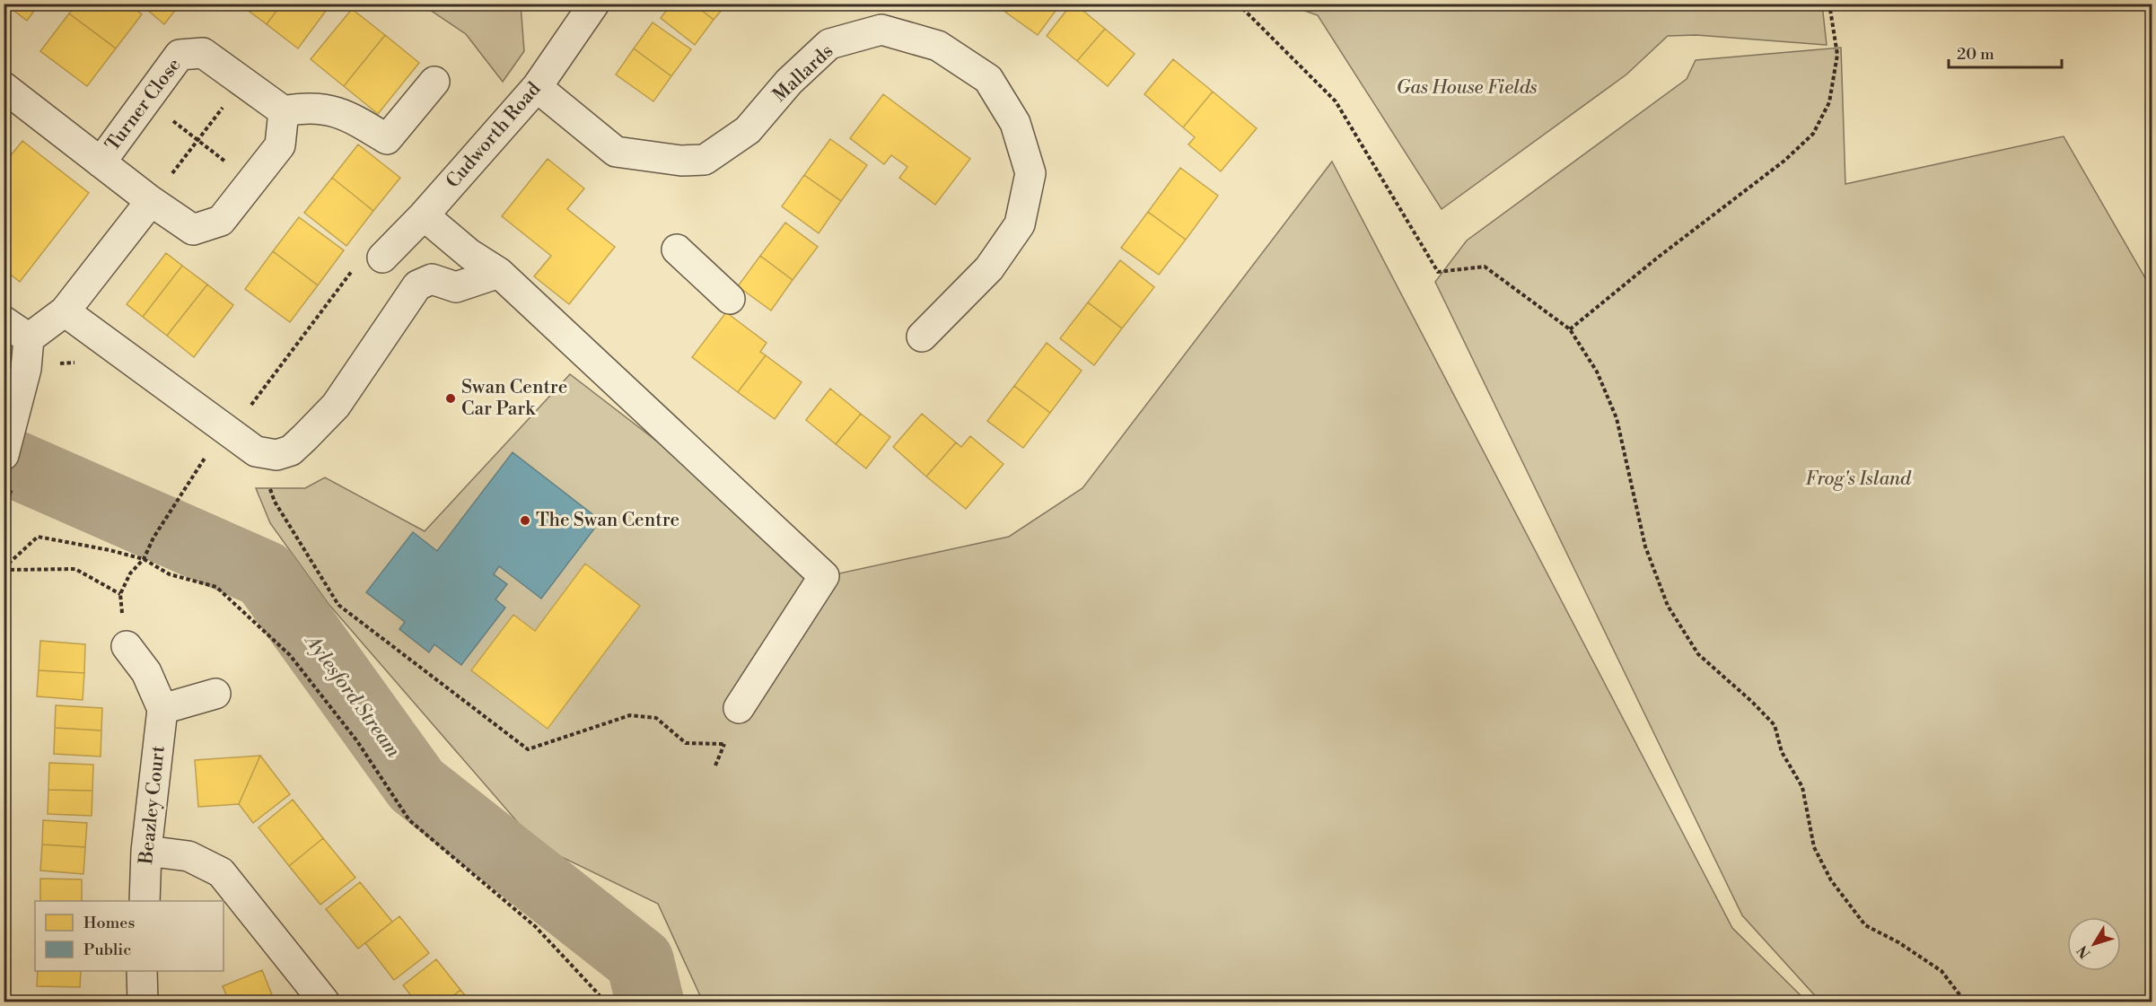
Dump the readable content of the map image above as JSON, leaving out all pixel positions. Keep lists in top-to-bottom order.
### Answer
{
  "streets": {
    "street": [
      "Mallards",
      "Turner Close",
      "Cudworth Road",
      "Beazley Court"
    ]
  },
  "crossings": [
    ["Mallards", "Cudworth Road"]
  ],
  "water": ["Aylesford Stream"],
  "parks": ["Gas House Fields", "Frog's Island"],
  "places": ["Swan Centre Car Park", "The Swan Centre"],
  "legend": ["Homes", "Public"],
  "scale_bar": "20 m",
  "north": "bottom left"
}
